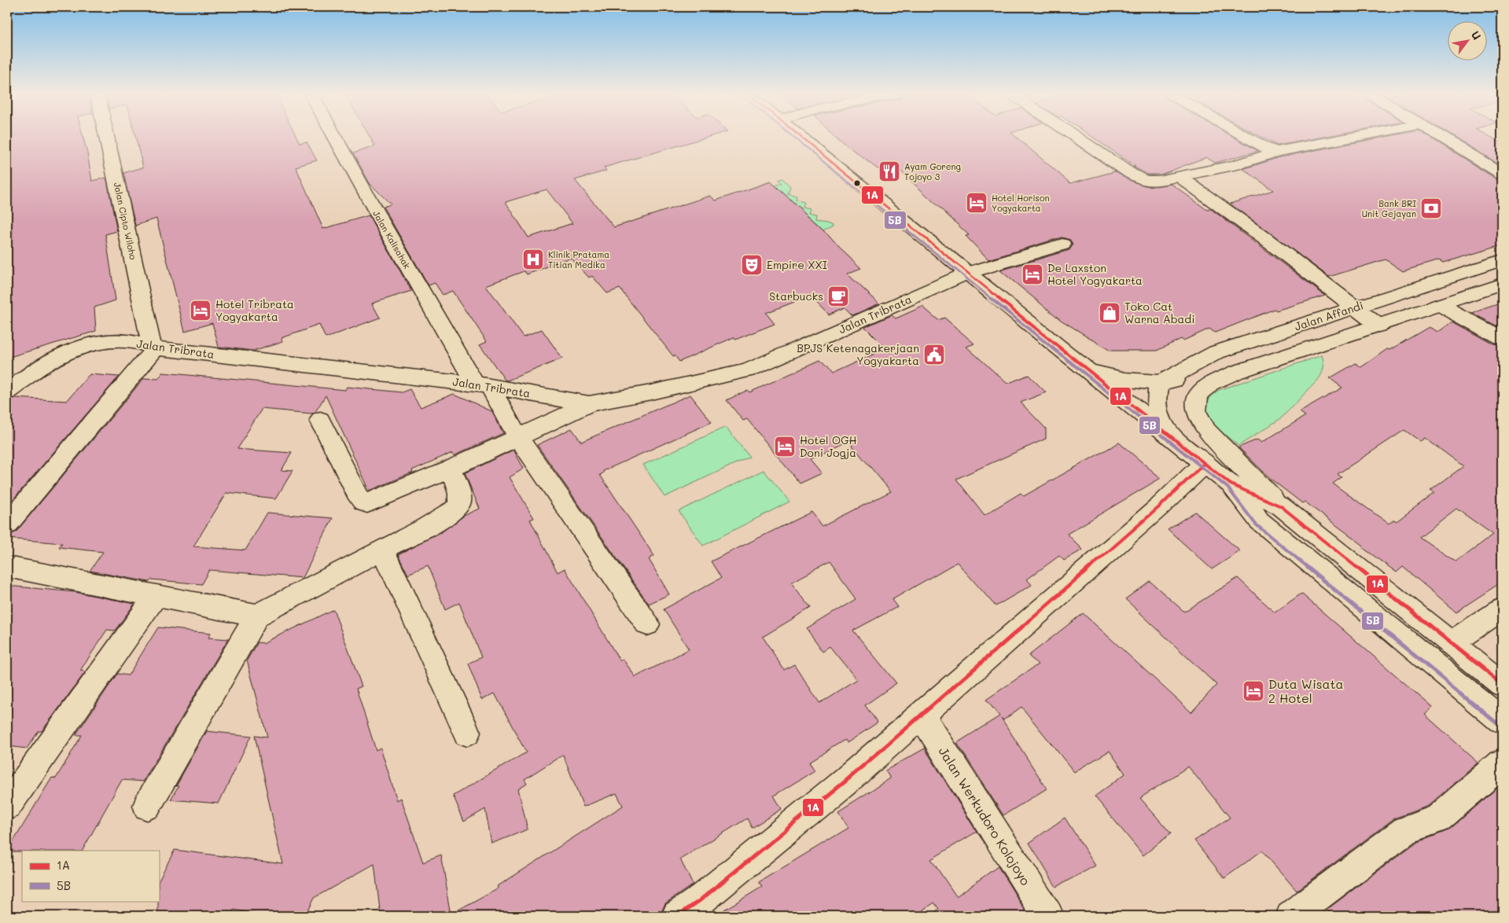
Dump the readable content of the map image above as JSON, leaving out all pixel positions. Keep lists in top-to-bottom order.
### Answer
{
  "streets": {
    "street": [
      "Jalan Cipto Wiloho",
      "Jalan Kalisahak",
      "Jalan Tribrata",
      "Jalan Affandi",
      "Jalan Werkudoro Kolojoyo"
    ]
  },
  "crossings": [
    ["Jalan Cipto Wiloho", "Jalan Tribrata"],
    ["Jalan Kalisahak", "Jalan Tribrata"]
  ],
  "places": {
    "restaurant": ["Ayam Goreng Tojoyo 3"],
    "hotel": [
      "Hotel Horison Yogyakarta",
      "De Laxston Hotel Yogyakarta",
      "Hotel Tribrata Yogyakarta",
      "Hotel OGH Doni Jogja",
      "Duta Wisata 2 Hotel"
    ],
    "bank": ["Bank BRI Unit Gejayan"],
    "hospital": ["Klinik Pratama Titian Medika"],
    "theatre": ["Empire XXI"],
    "cafe": ["Starbucks"],
    "shop": ["Toko Cat Warna Abadi"],
    "public building": ["BPJS Ketenagakerjaan Yogyakarta"]
  },
  "lines": ["transit line 1A", "transit line 5B"],
  "legend": ["1A", "5B"],
  "north": "top right"
}
